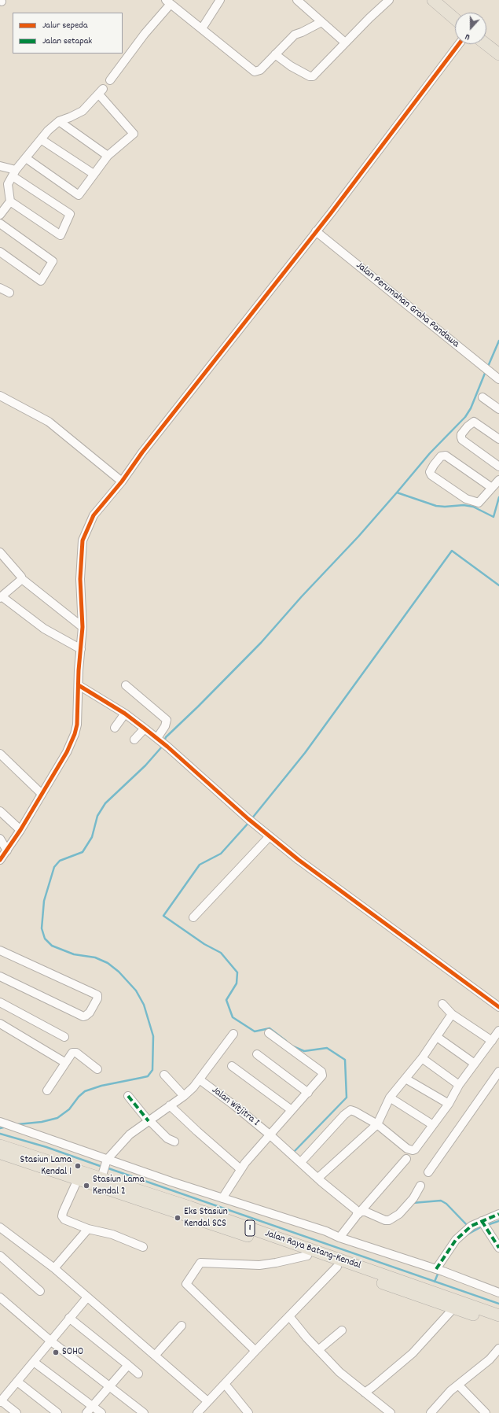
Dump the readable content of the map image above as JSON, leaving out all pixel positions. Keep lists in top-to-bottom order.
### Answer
{
  "streets": {
    "highway": ["1", "Jalan Raya Batang-Kendal"],
    "street": ["Jalan Perumahan Graha Pandawa", "Jalan Witjitra I"]
  },
  "places": [
    "Stasiun Lama Kendal 1",
    "Stasiun Lama Kendal 2",
    "Eks Stasiun Kendal SCS",
    "SOHO"
  ],
  "legend": ["Jalur sepeda", "Jalan setapak"],
  "north": "bottom"
}
